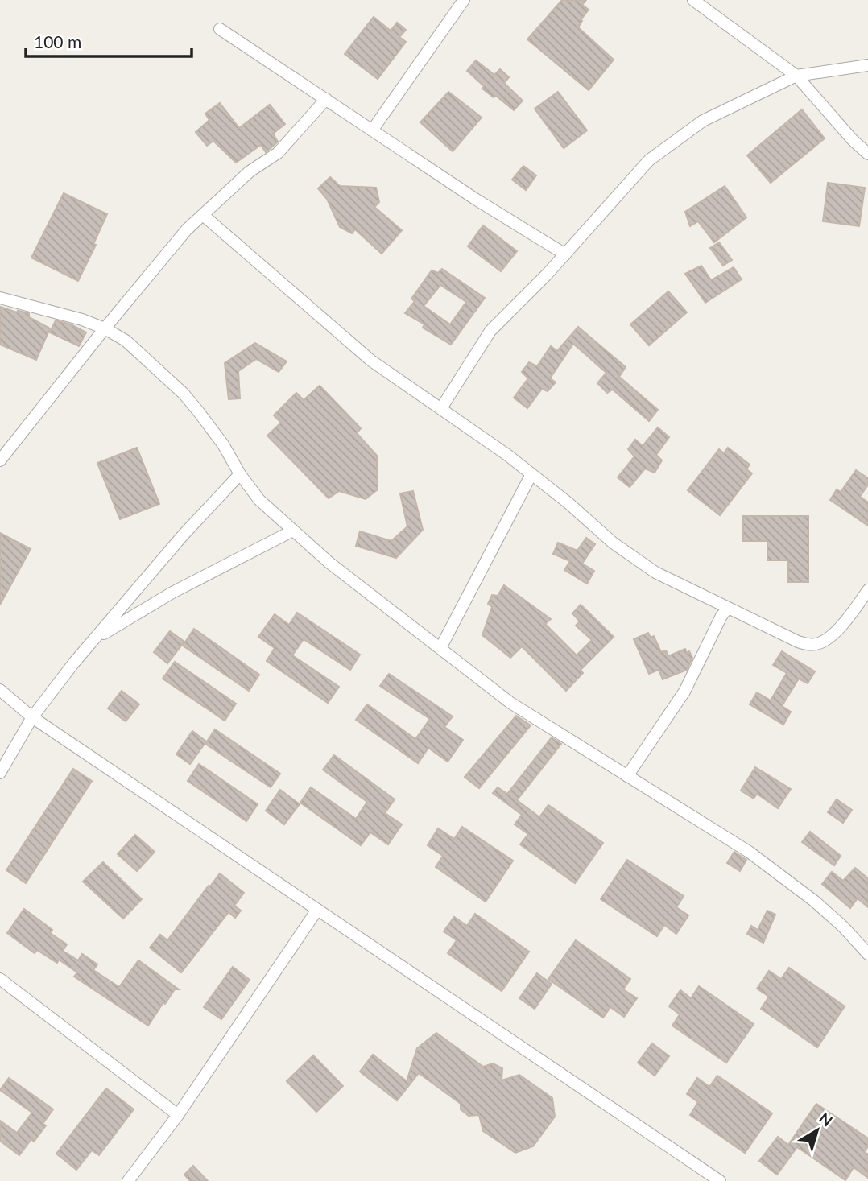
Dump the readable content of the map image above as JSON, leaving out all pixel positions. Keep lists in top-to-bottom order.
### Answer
{
  "scale_bar": "100 m",
  "north": "top right"
}
